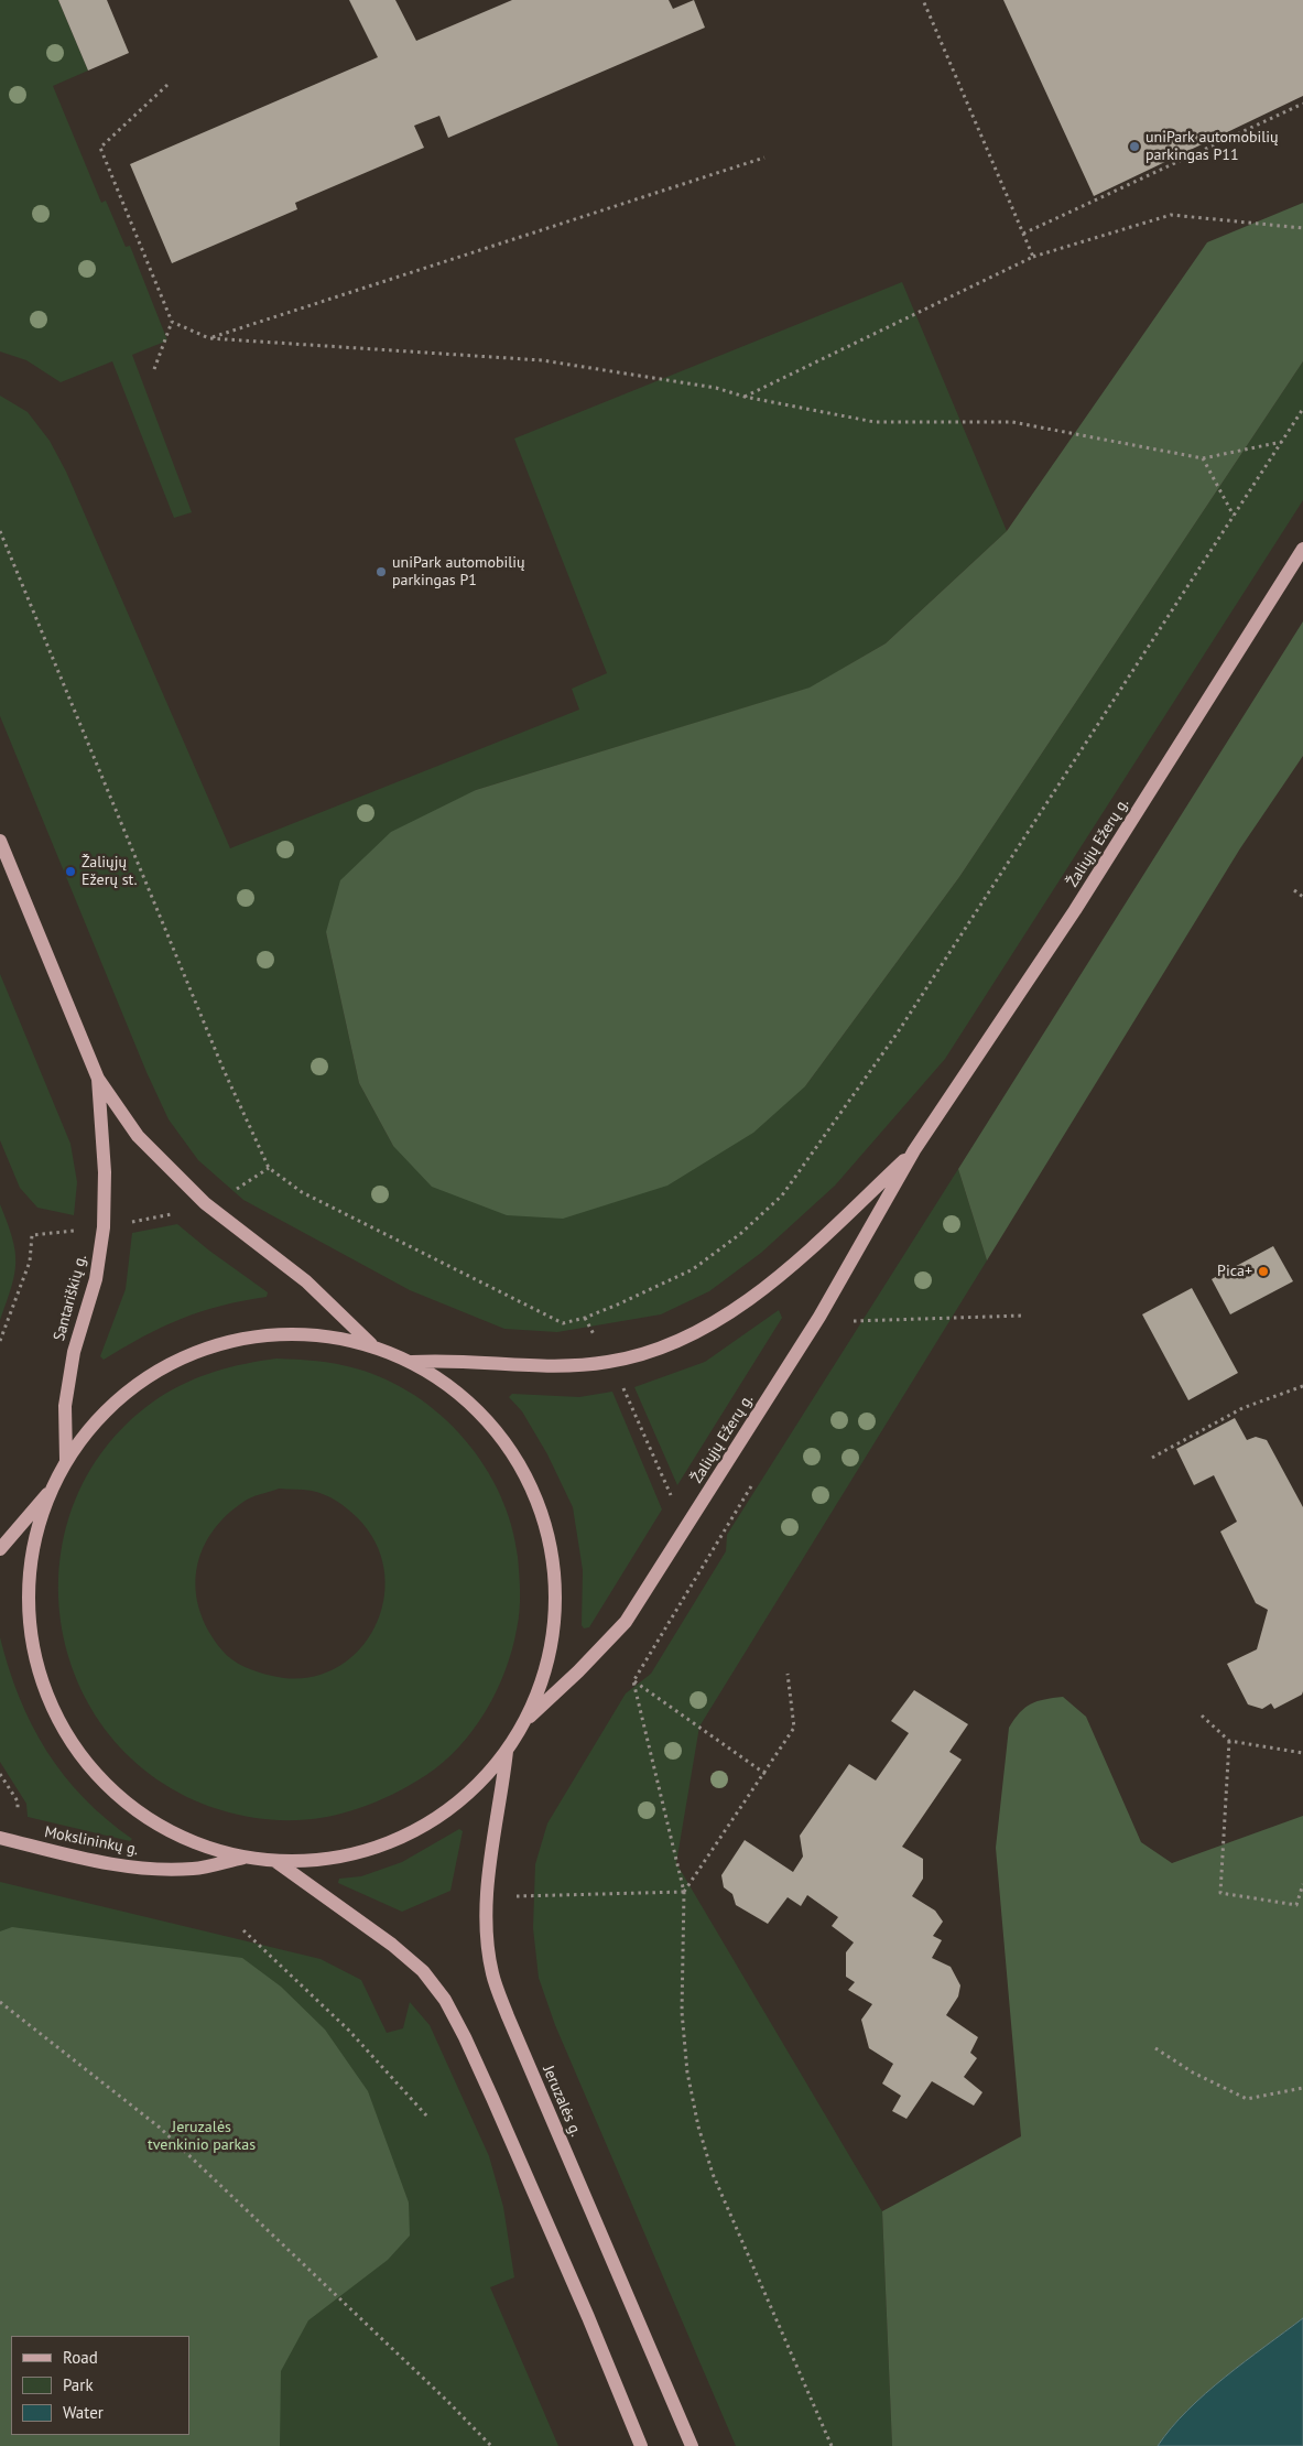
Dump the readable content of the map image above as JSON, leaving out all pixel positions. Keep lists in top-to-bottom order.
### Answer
{
  "streets": {
    "main road": [
      "Žaliųjų Ežerų g.",
      "Santariškių g.",
      "Mokslininkų g.",
      "Jeruzalės g."
    ]
  },
  "parks": ["Jeruzalės tvenkinio parkas"],
  "places": [
    "uniPark automobilių parkingas P11",
    "uniPark automobilių parkingas P1",
    "Žaliųjų Ežerų st.",
    "Pica+"
  ],
  "legend": ["Road", "Park", "Water"]
}
